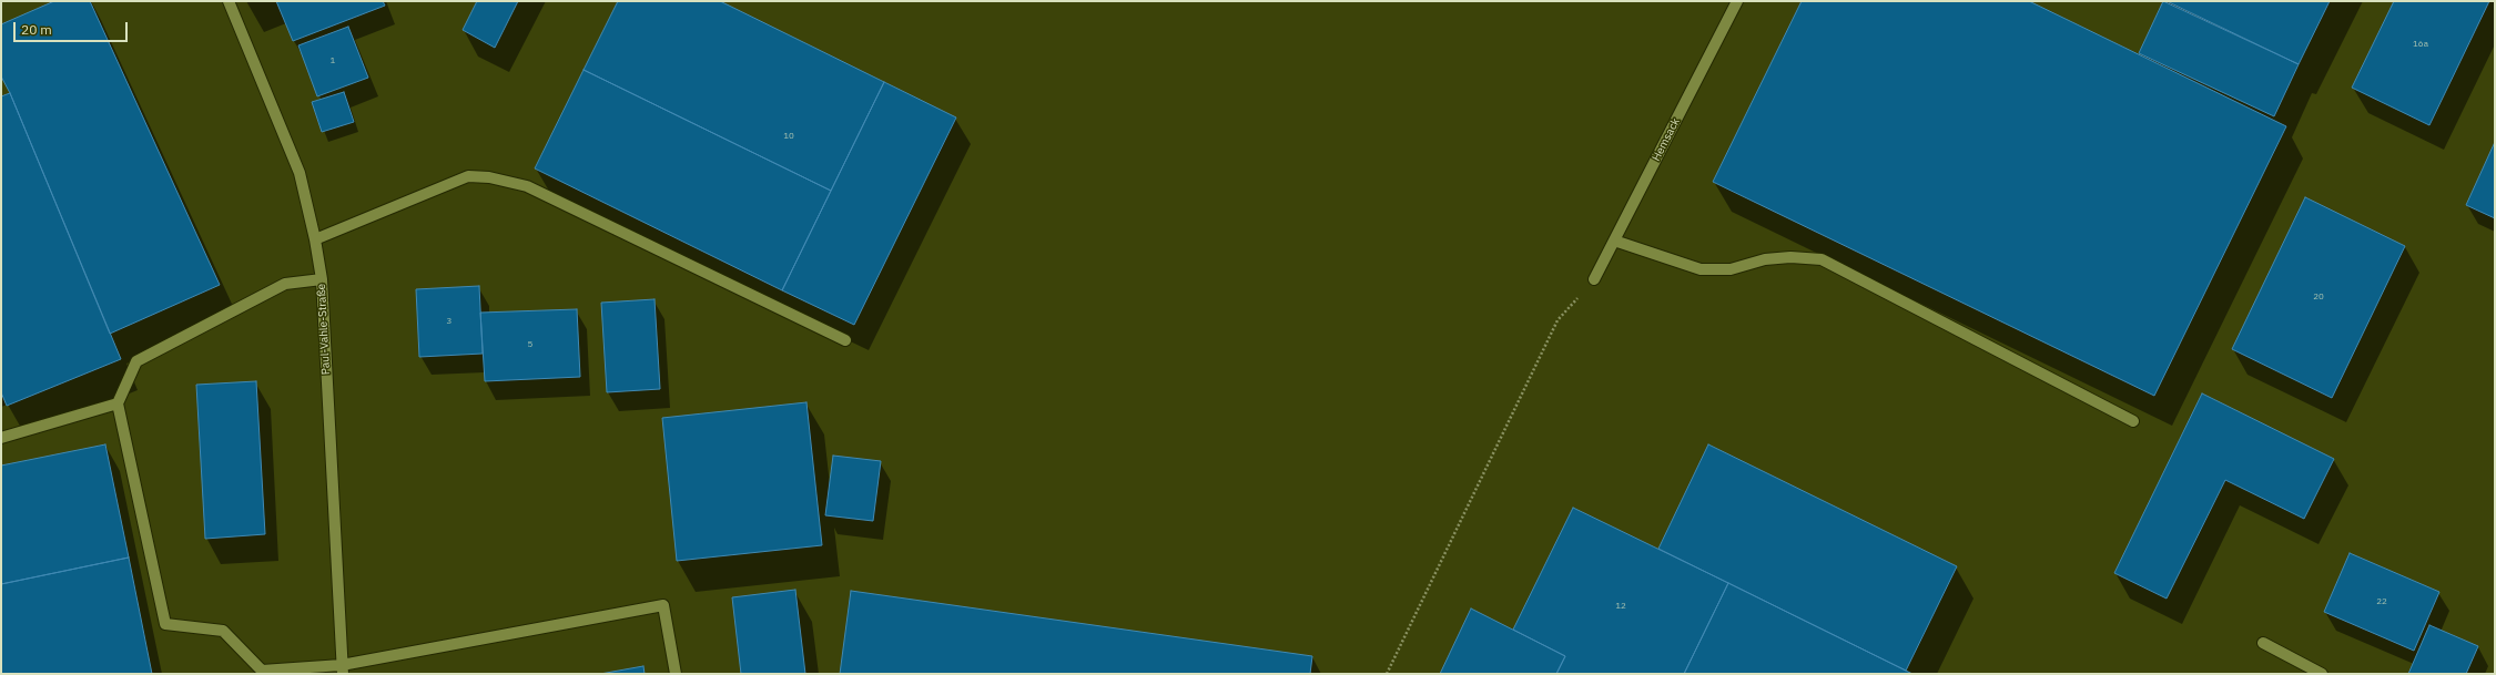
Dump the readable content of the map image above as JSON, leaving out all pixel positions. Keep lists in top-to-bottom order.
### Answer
{
  "streets": {
    "street": ["Hemsack", "Paul-Vahle-Straße"]
  },
  "house_numbers": [
    "16a",
    "1",
    "10",
    "20",
    "3",
    "5",
    "22",
    "12"
  ],
  "scale_bar": "20 m"
}
